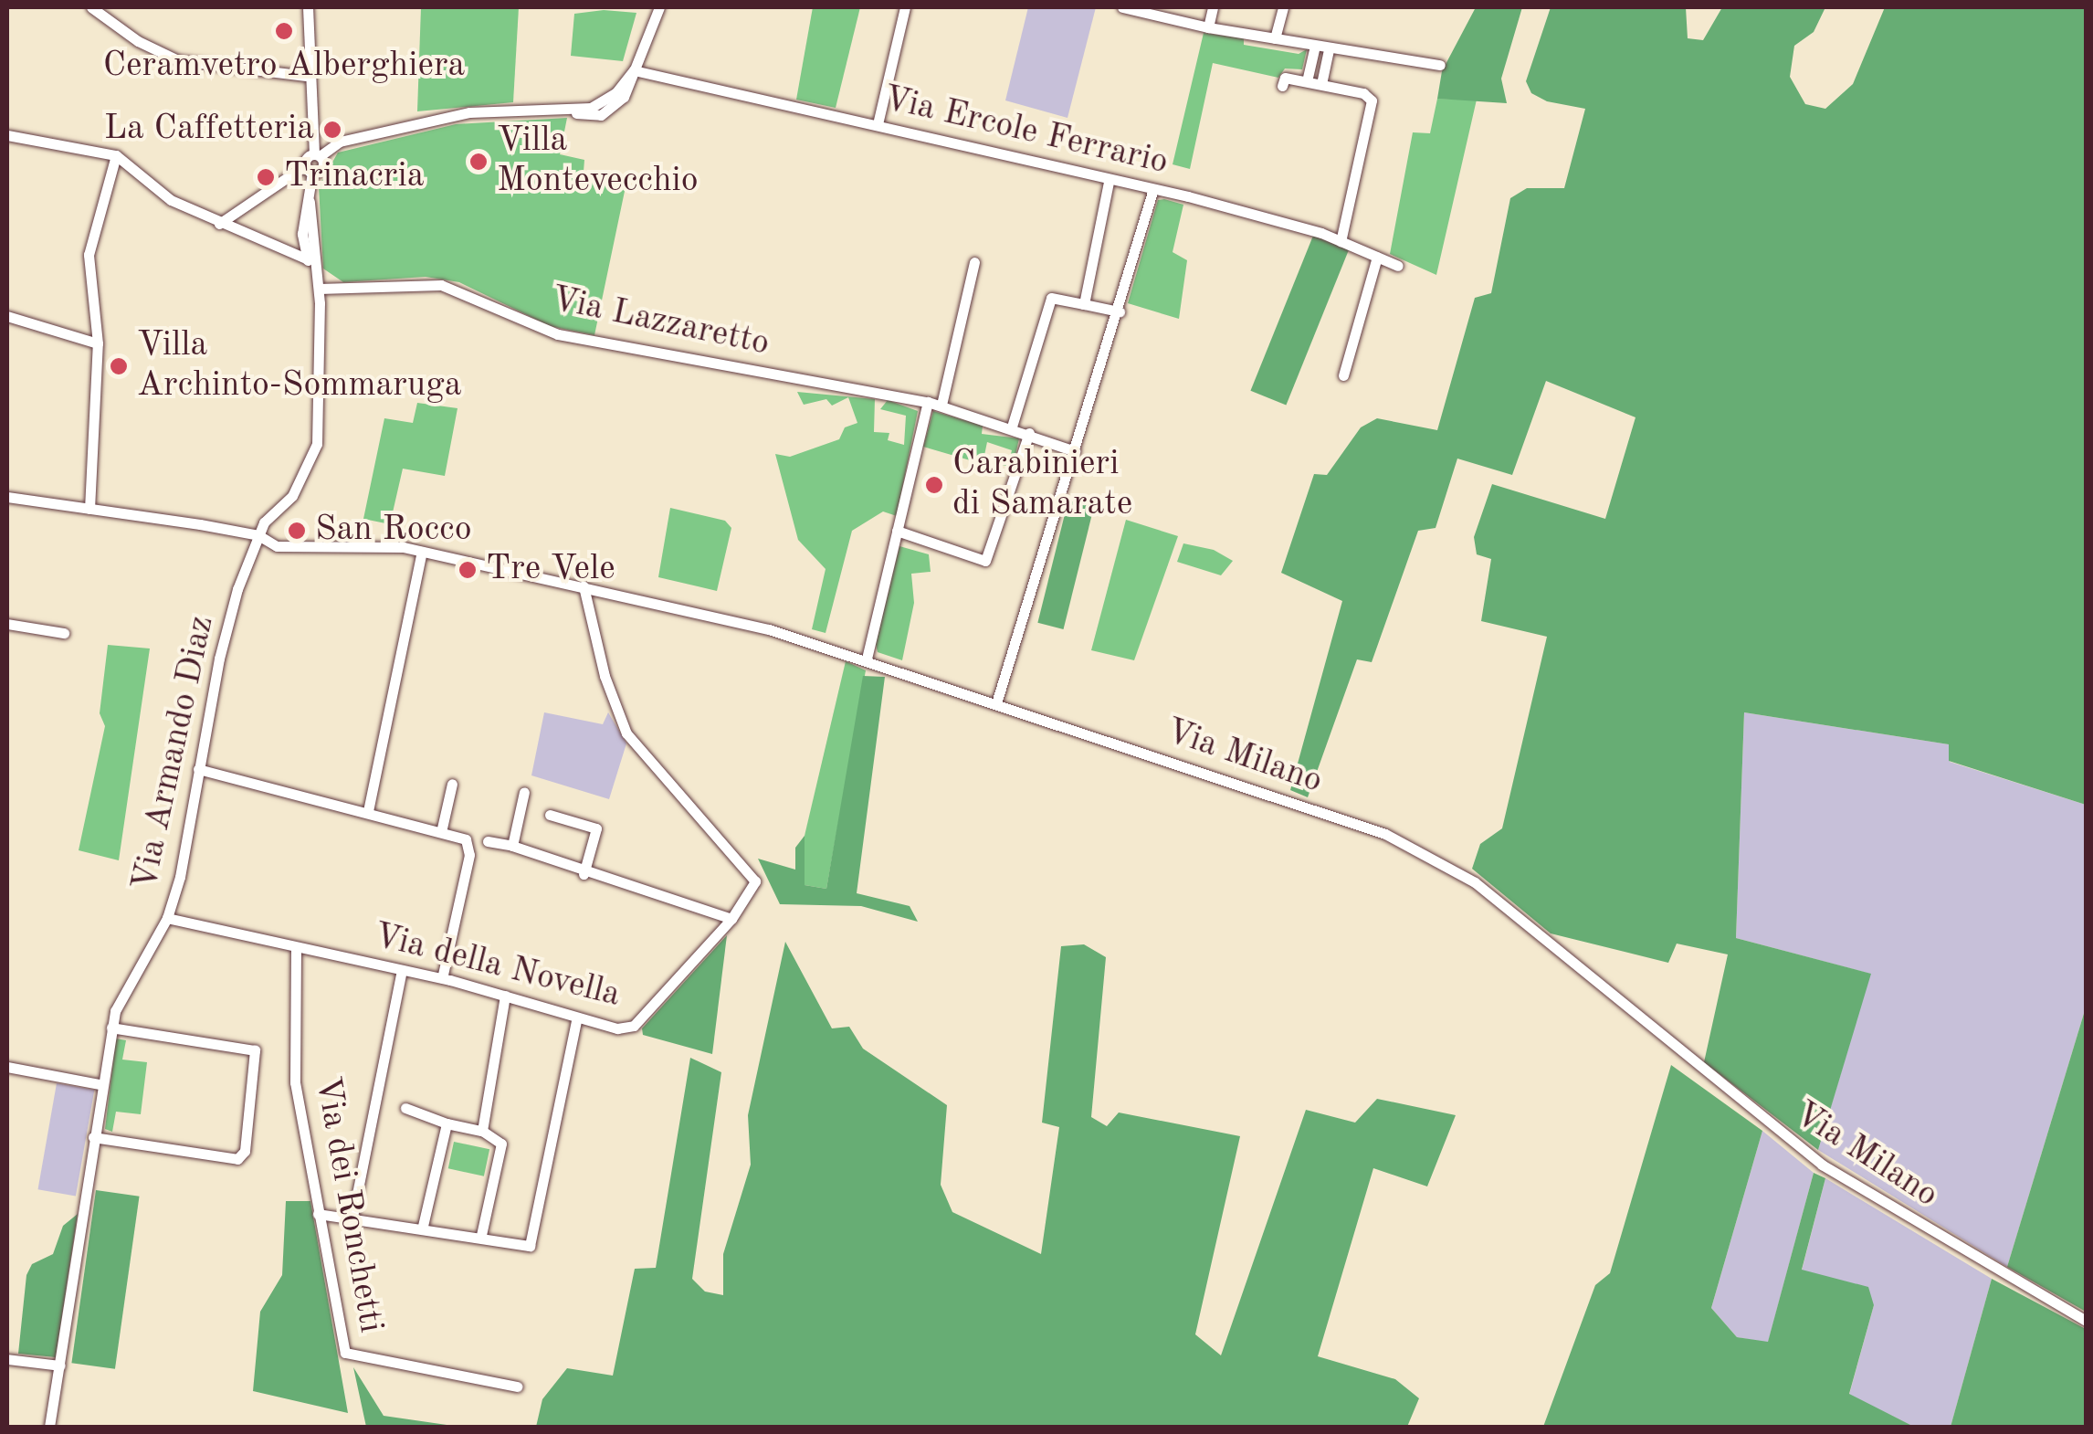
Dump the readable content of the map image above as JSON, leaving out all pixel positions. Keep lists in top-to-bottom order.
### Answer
{
  "streets": {
    "street": [
      "Via Ercole Ferrario",
      "Via Lazzaretto",
      "Via Armando Diaz",
      "Via Milano",
      "Via della Novella",
      "Via dei Ronchetti"
    ]
  },
  "crossings": [
    ["Via Armando Diaz", "Via Milano"],
    ["Via Armando Diaz", "Via della Novella"],
    ["Via Milano", "Via della Novella"],
    ["Via della Novella", "Via dei Ronchetti"]
  ],
  "places": [
    "Ceramvetro Alberghiera",
    "La Caffetteria",
    "Villa Montevecchio",
    "Trinacria",
    "Villa Archinto-Sommaruga",
    "Carabinieri di Samarate",
    "San Rocco",
    "Tre Vele"
  ]
}
